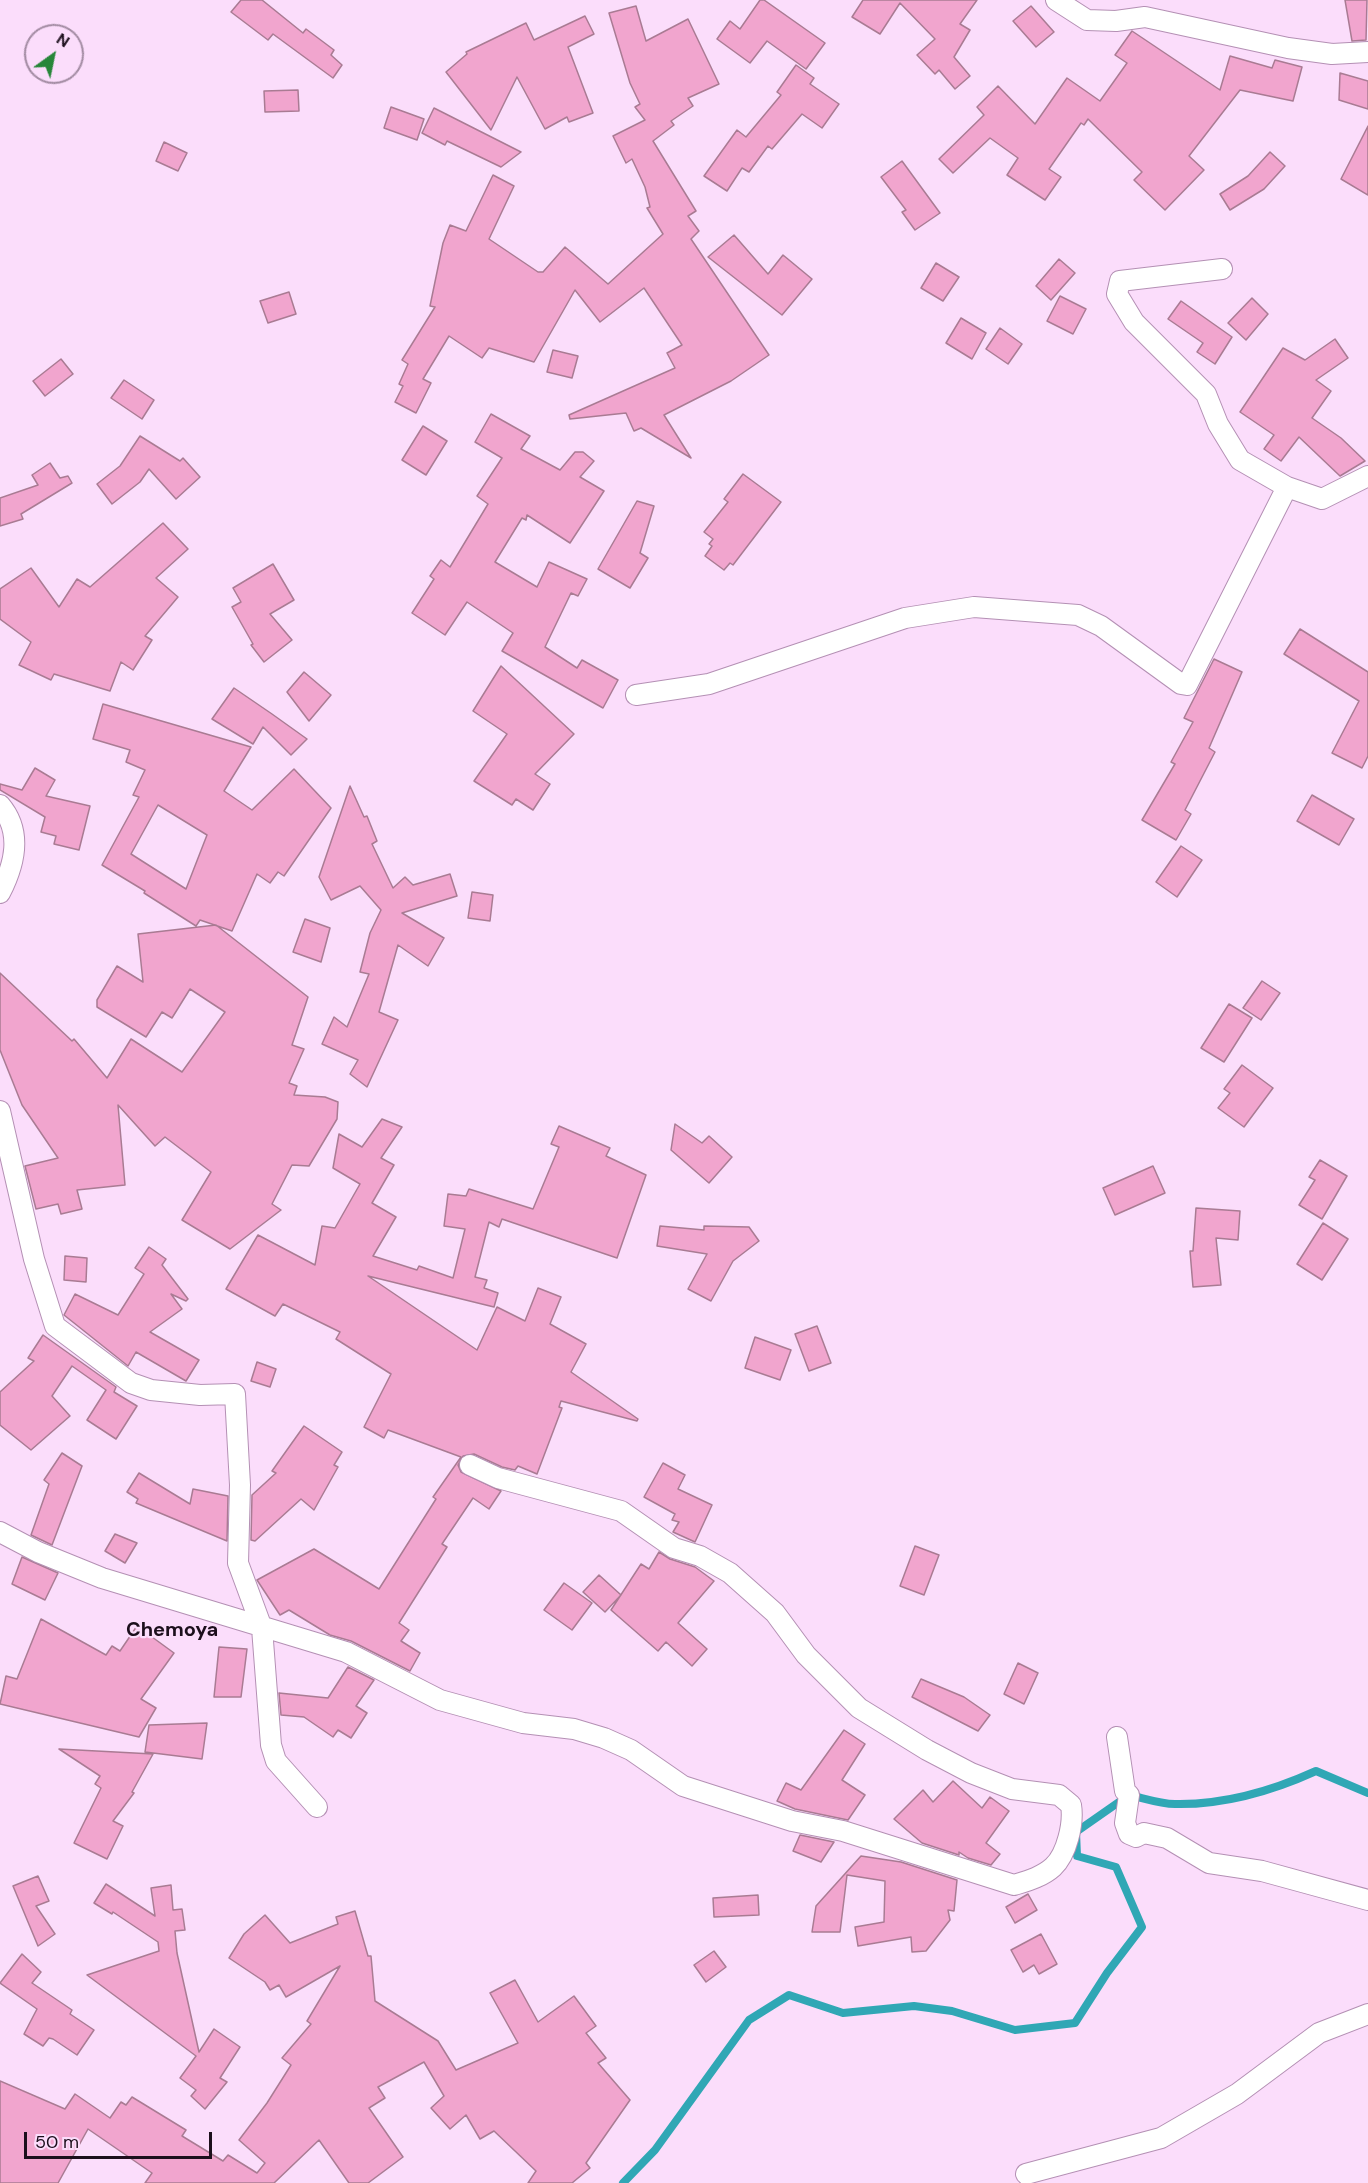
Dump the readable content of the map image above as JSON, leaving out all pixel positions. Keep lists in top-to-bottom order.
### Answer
{
  "districts": ["Chemoya"],
  "scale_bar": "50 m",
  "north": "top right"
}
